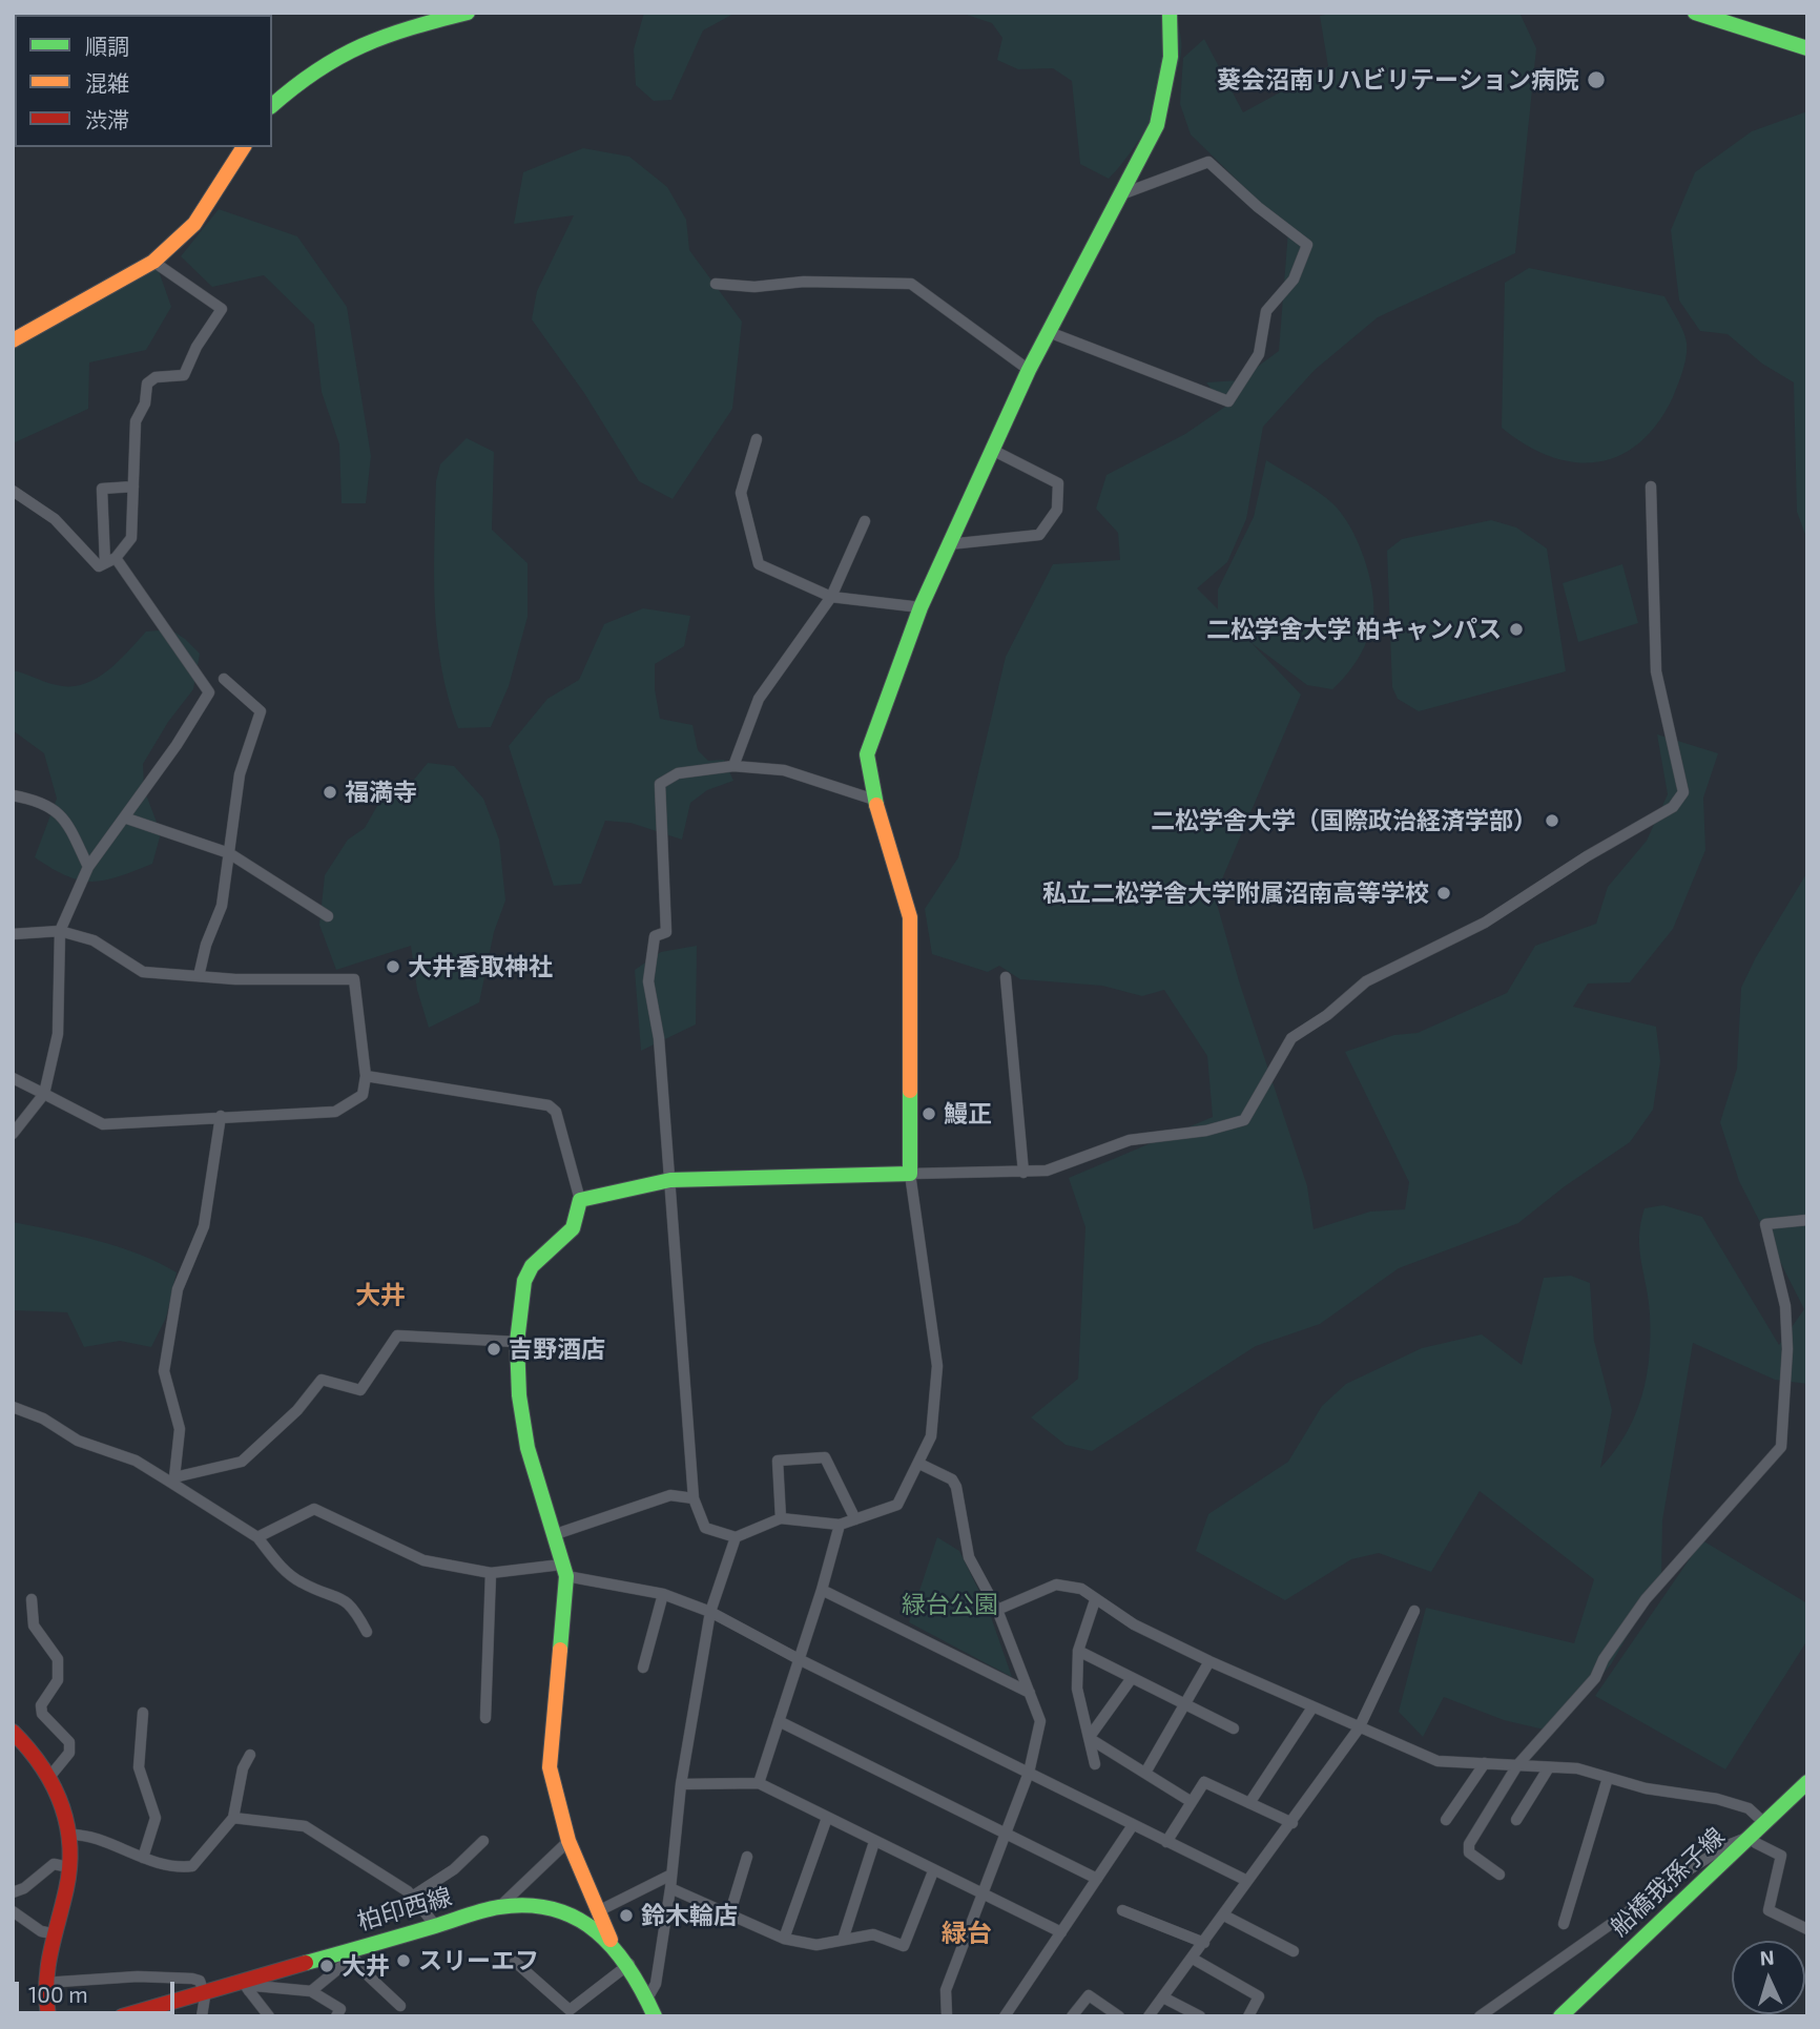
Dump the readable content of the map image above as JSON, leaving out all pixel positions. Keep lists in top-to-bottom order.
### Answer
{
  "streets": {
    "street": ["船橋我孫子線", "柏印西線"]
  },
  "districts": ["大井", "緑台"],
  "parks": ["緑台公園"],
  "places": [
    "葵会沼南リハビリテーション病院",
    "二松学舍大学 柏キャンパス",
    "福満寺",
    "二松学舎大学（国際政治経済学部）",
    "私立二松学舎大学附属沼南高等学校",
    "大井香取神社",
    "鰻正",
    "吉野酒店",
    "鈴木輪店",
    "スリーエフ",
    "大井"
  ],
  "legend": ["順調", "混雑", "渋滞"],
  "scale_bar": "100 m",
  "north": "top"
}
